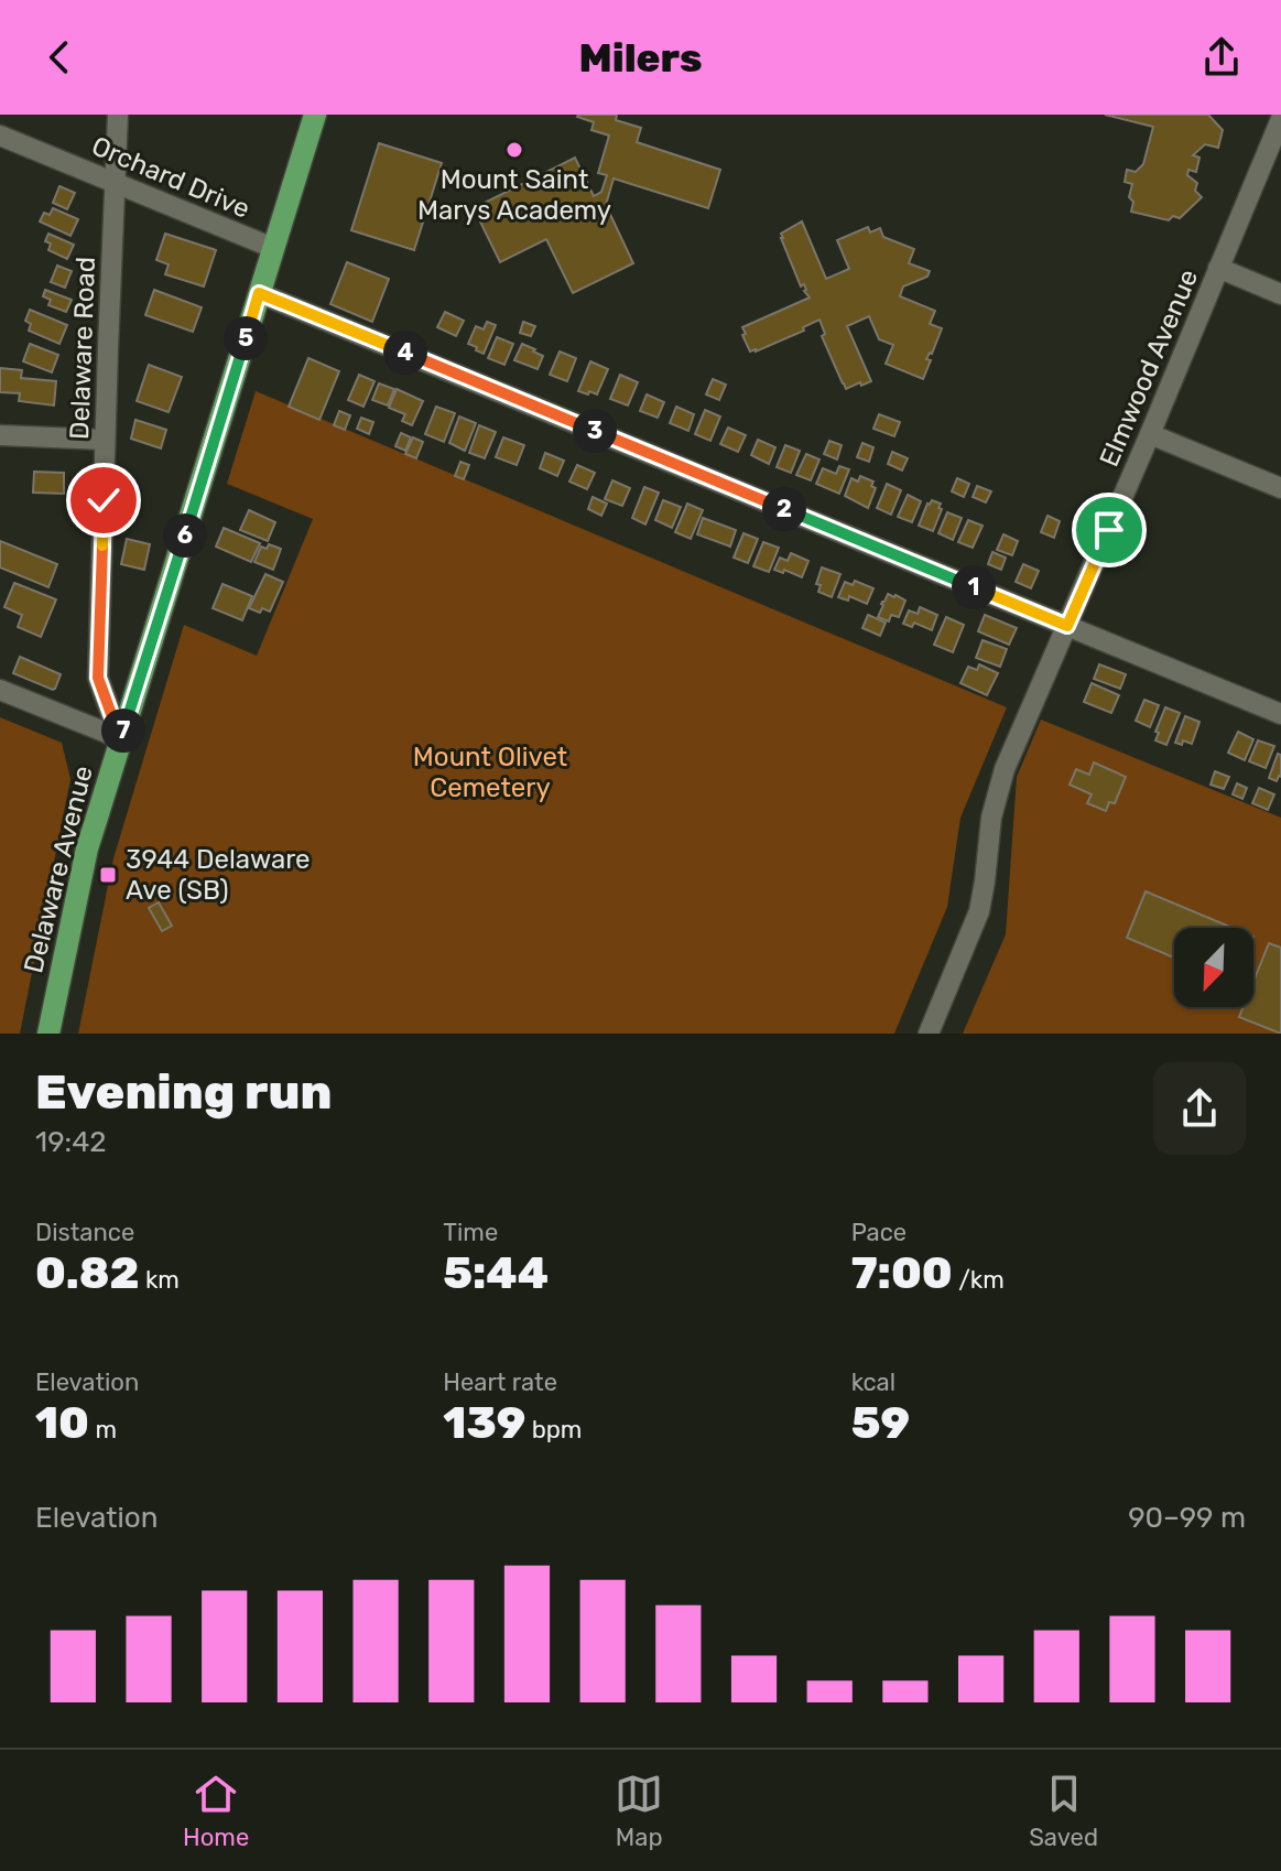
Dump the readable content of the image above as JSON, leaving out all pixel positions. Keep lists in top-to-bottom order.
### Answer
{
  "streets": {
    "main road": ["Delaware Avenue"],
    "street": ["Orchard Drive", "Delaware Road", "Elmwood Avenue"]
  },
  "crossings": [
    ["Orchard Drive", "Delaware Road"],
    ["Orchard Drive", "Delaware Avenue"],
    ["Delaware Road", "Delaware Avenue"]
  ],
  "parks": ["Mount Olivet Cemetery"],
  "places": {
    "other": ["Mount Saint Marys Academy"],
    "transit": ["3944 Delaware Ave (SB)"]
  },
  "north": "bottom left",
  "page": {
    "header": "Milers",
    "pins": [
      "5",
      "4",
      "3",
      "2",
      "6",
      "1",
      "7"
    ],
    "heading": ["Evening run", "19:42"],
    "stats": [
      ["Distance", "0.82 km"],
      ["Time", "5:44"],
      ["Pace", "7:00 /km"],
      ["Elevation", "10 m"],
      ["Heart rate", "139 bpm"],
      ["kcal", "59"]
    ],
    "chart": ["Elevation", "90–99 m"],
    "tabs": ["Home", "Map", "Saved"]
  }
}
